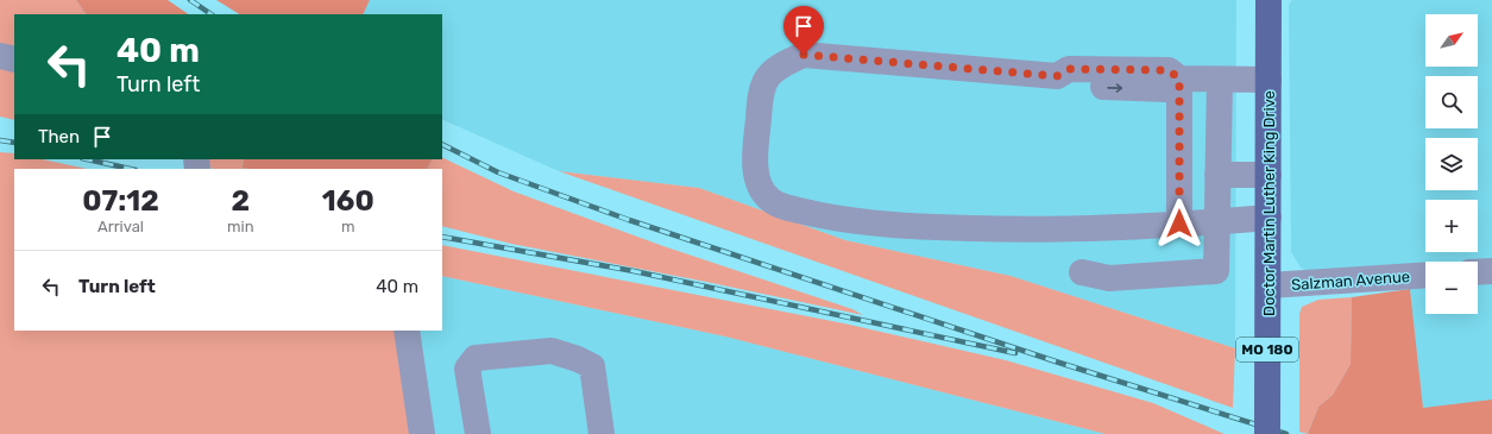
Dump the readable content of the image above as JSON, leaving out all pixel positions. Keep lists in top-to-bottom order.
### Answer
{
  "streets": {
    "main road": ["Doctor Martin Luther King Drive", "MO 180"],
    "street": ["Salzman Avenue"]
  },
  "crossings": [
    ["Doctor Martin Luther King Drive", "Salzman Avenue"]
  ],
  "north": "top right",
  "page": {
    "map_buttons": ["+", "−"],
    "turn": ["40 m", "Turn left"],
    "then": "Then",
    "eta": [
      "07:12",
      "Arrival",
      "2",
      "min",
      "160",
      "m"
    ],
    "list": [
      {
        "name": "Turn left",
        "value": "40 m"
      }
    ]
  }
}
